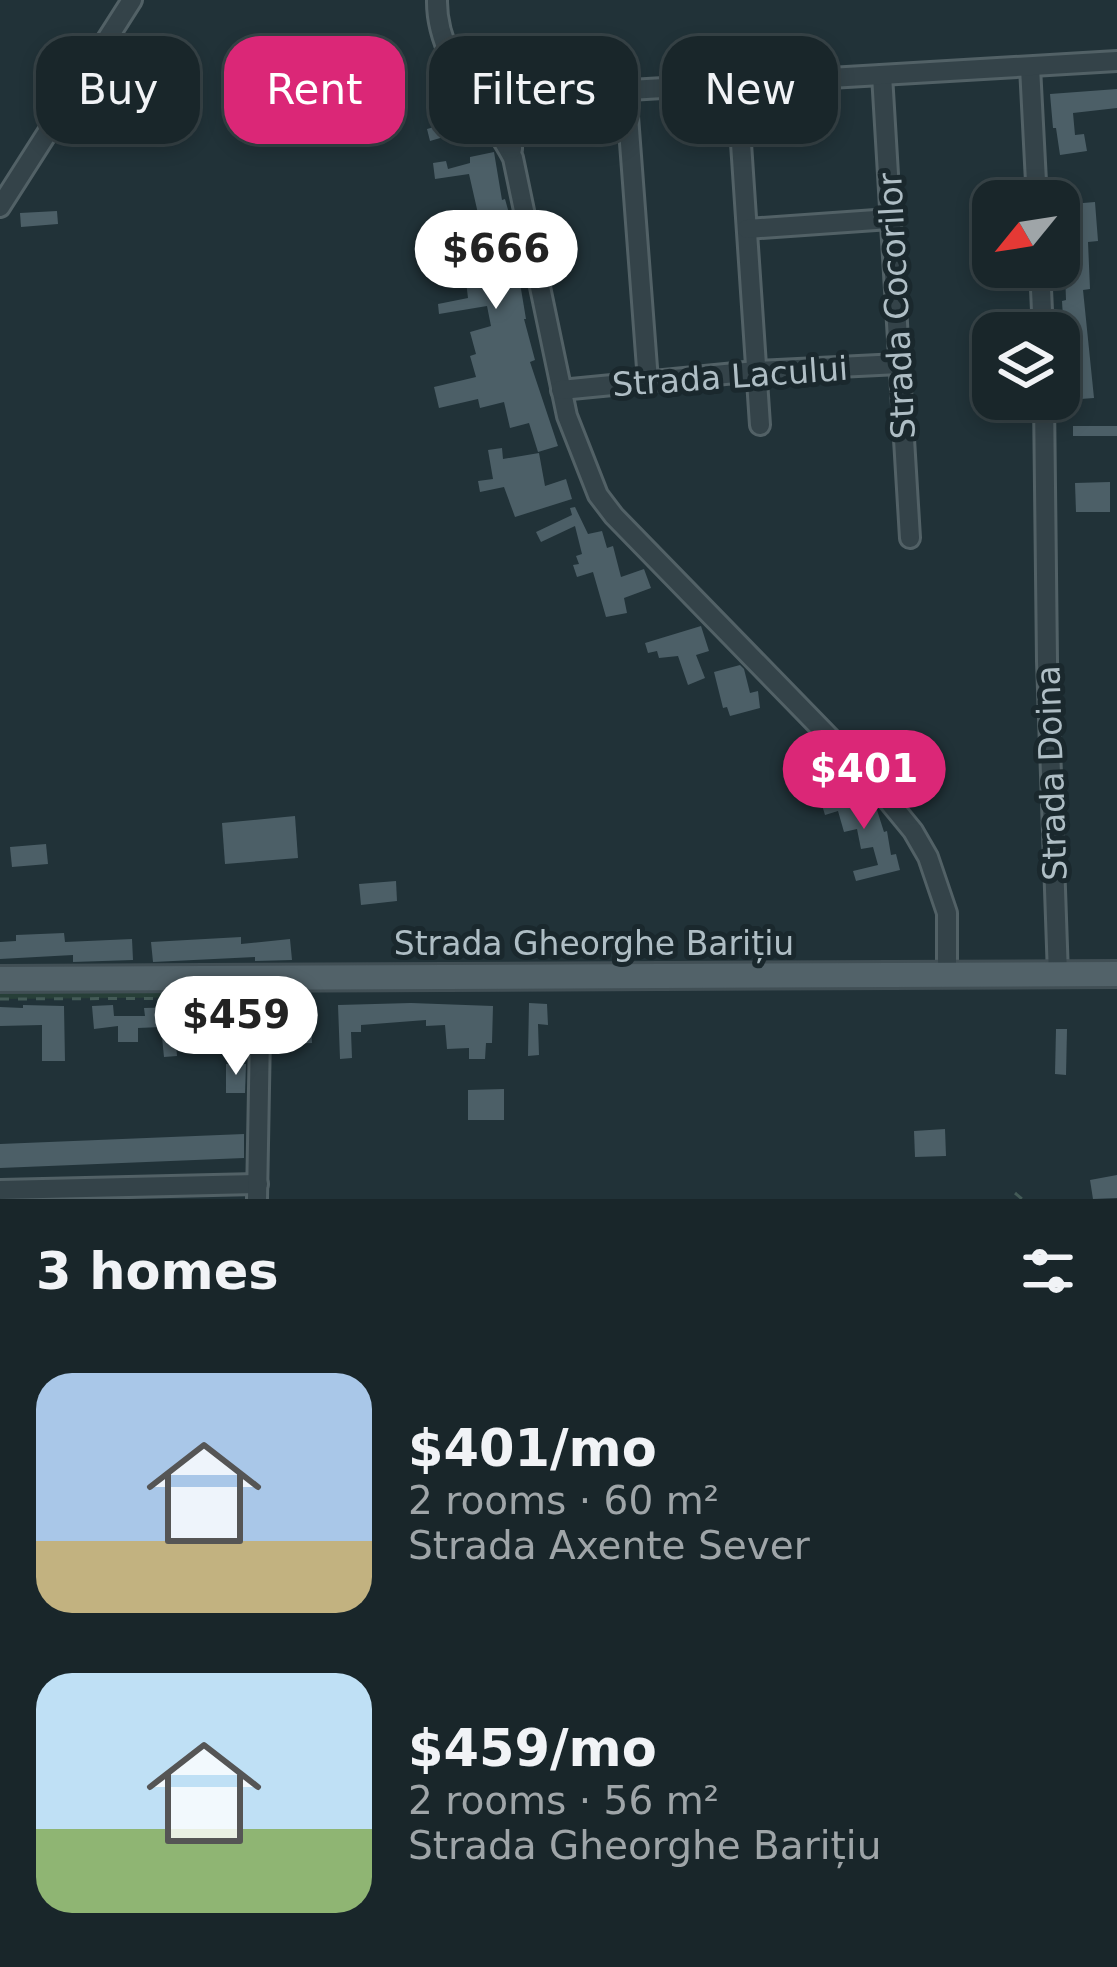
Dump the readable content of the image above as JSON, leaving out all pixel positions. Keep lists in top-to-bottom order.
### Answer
{
  "streets": {
    "main road": ["Strada Gheorghe Barițiu"],
    "street": ["Strada Cocorilor", "Strada Lacului", "Strada Doina"]
  },
  "crossings": [
    ["Strada Cocorilor", "Strada Lacului"],
    ["Strada Doina", "Strada Gheorghe Barițiu"]
  ],
  "north": "bottom left",
  "page": {
    "chip": [
      "Buy",
      "Rent",
      "Filters",
      "New"
    ],
    "price": ["$666", "$401", "$459"],
    "heading": "3 homes",
    "list": [
      {
        "name": "$401/mo",
        "note": "2 rooms · 60 m² · Strada Axente Sever"
      },
      {
        "name": "$459/mo",
        "note": "2 rooms · 56 m² · Strada Gheorghe Barițiu"
      }
    ]
  }
}
